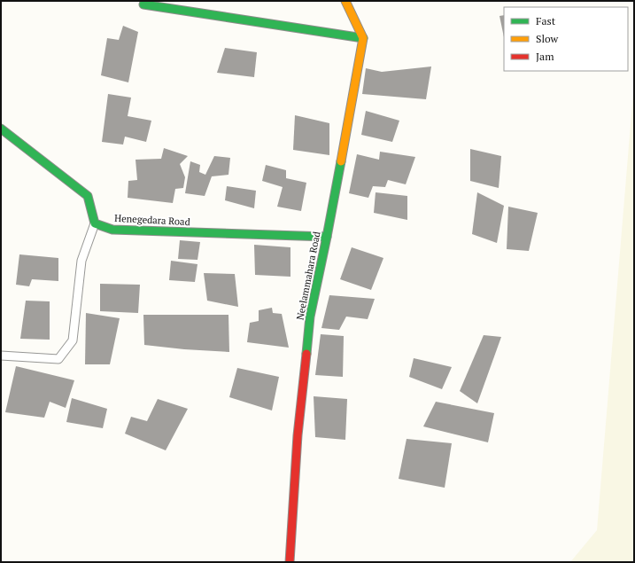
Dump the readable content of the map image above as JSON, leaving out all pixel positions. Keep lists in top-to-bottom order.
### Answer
{
  "streets": {
    "street": ["Henegedara Road", "Neelammahara Road"]
  },
  "crossings": [
    ["Henegedara Road", "Neelammahara Road"]
  ],
  "legend": ["Fast", "Slow", "Jam"]
}
